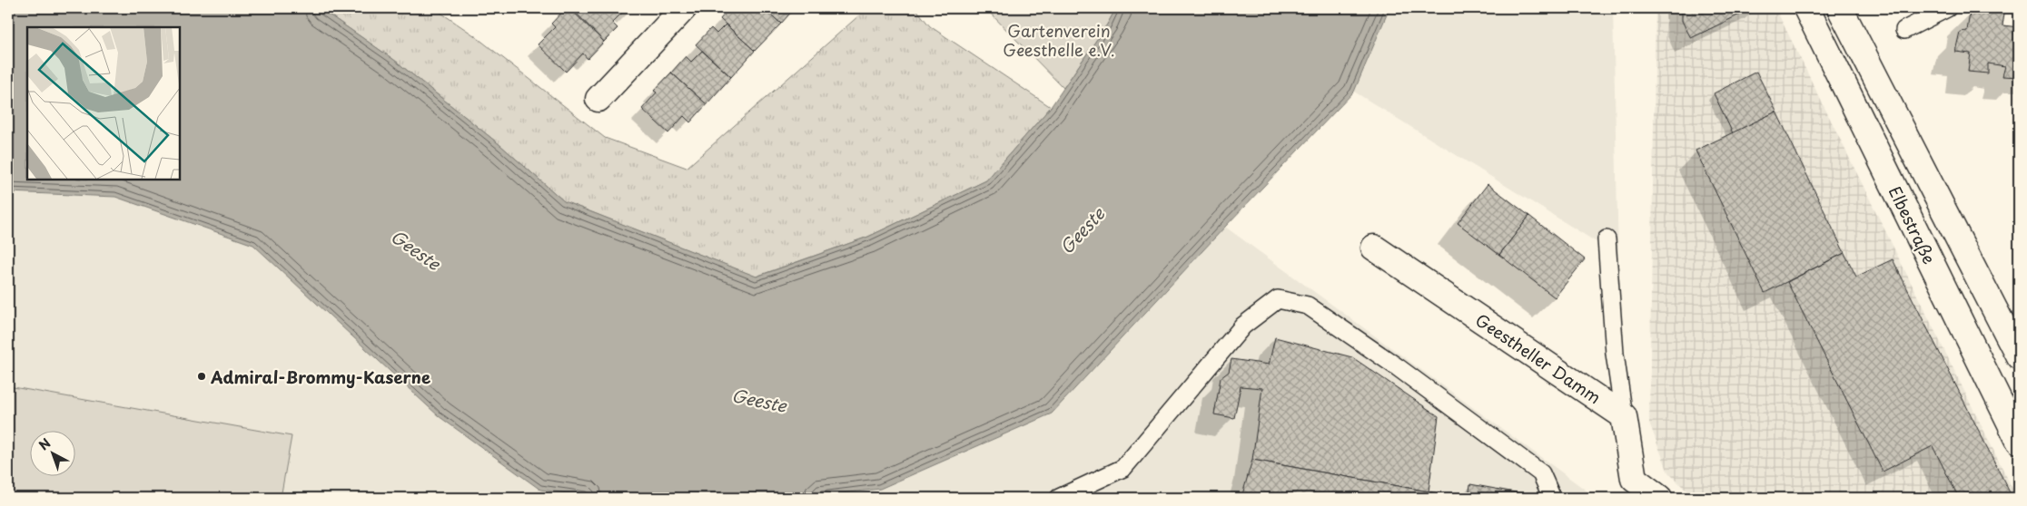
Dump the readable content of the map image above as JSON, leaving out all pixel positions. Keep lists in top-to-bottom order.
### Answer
{
  "streets": {
    "main road": ["Elbestraße", "Geestheller Damm"]
  },
  "water": ["Geeste"],
  "parks": ["Gartenverein Geesthelle e.V."],
  "places": ["Admiral-Brommy-Kaserne"],
  "north": "top left"
}
